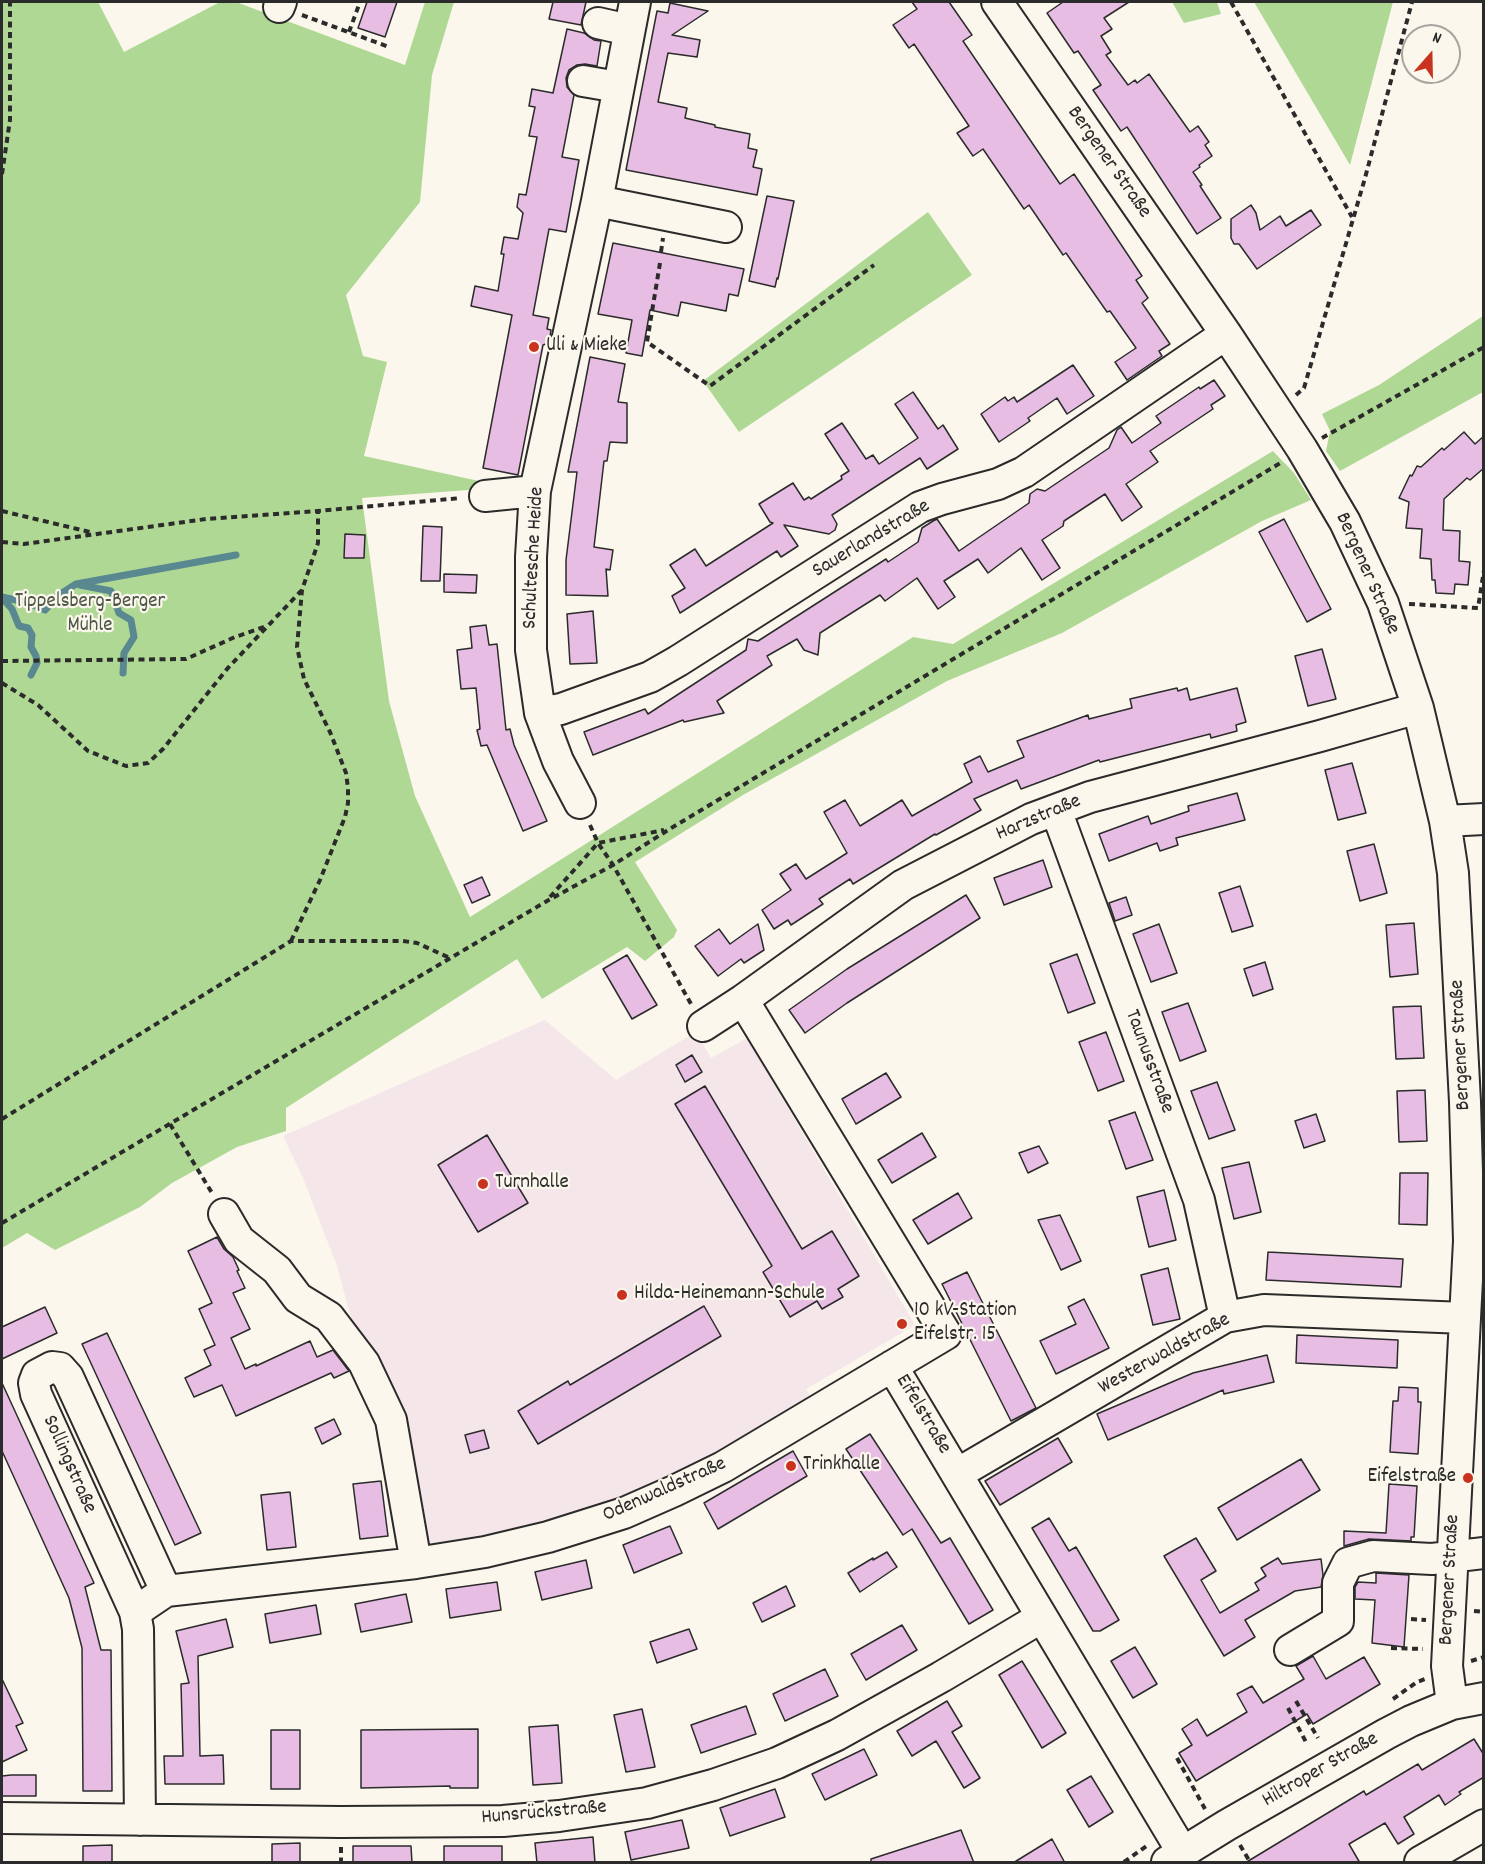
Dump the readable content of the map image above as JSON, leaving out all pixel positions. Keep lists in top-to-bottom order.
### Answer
{
  "streets": {
    "street": [
      "Bergener Straße",
      "Sauerlandstraße",
      "Schultesche Heide",
      "Harzstraße",
      "Taunusstraße",
      "Westerwaldstraße",
      "Eifelstraße",
      "Sollingstraße",
      "Odenwaldstraße",
      "Hiltroper Straße",
      "Hunsrückstraße"
    ]
  },
  "crossings": [
    ["Bergener Straße", "Sauerlandstraße"],
    ["Bergener Straße", "Harzstraße"],
    ["Bergener Straße", "Westerwaldstraße"],
    ["Bergener Straße", "Hiltroper Straße"],
    ["Sauerlandstraße", "Schultesche Heide"],
    ["Harzstraße", "Taunusstraße"],
    ["Harzstraße", "Eifelstraße"],
    ["Taunusstraße", "Westerwaldstraße"],
    ["Westerwaldstraße", "Eifelstraße"],
    ["Eifelstraße", "Odenwaldstraße"],
    ["Eifelstraße", "Hiltroper Straße"],
    ["Eifelstraße", "Hunsrückstraße"],
    ["Sollingstraße", "Odenwaldstraße"],
    ["Sollingstraße", "Hunsrückstraße"]
  ],
  "parks": ["Tippelsberg-Berger Mühle"],
  "places": [
    "Uli & Mieke",
    "Turnhalle",
    "Hilda-Heinemann-Schule",
    "10 kV-Station Eifelstr. 15",
    "Trinkhalle",
    "Eifelstraße"
  ],
  "north": "top"
}
